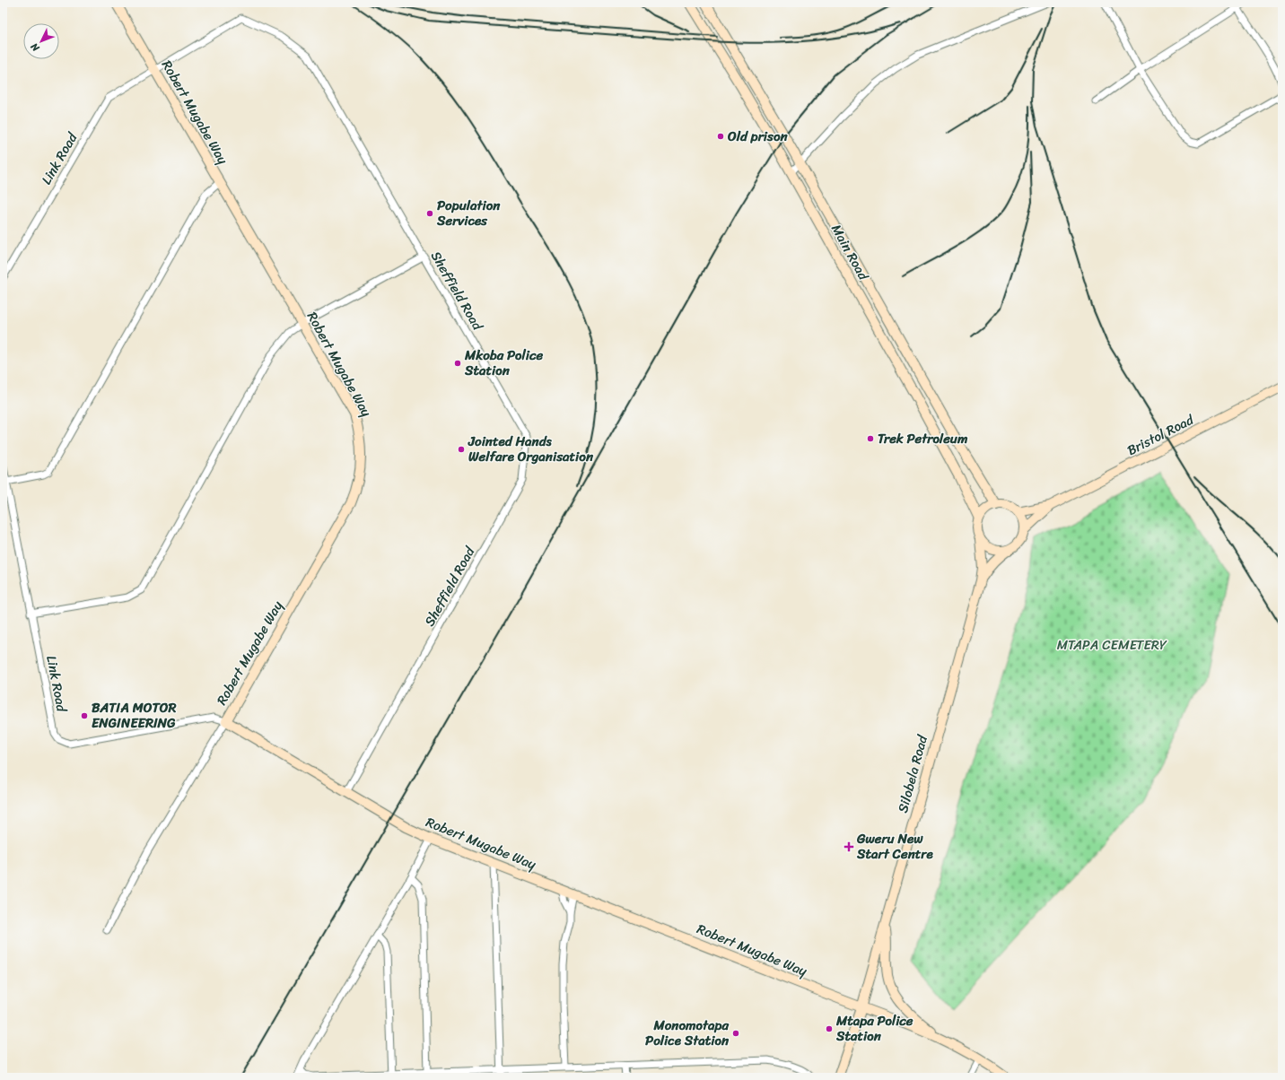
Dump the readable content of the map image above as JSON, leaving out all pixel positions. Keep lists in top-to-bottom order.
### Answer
{
  "streets": {
    "main road": [
      "Robert Mugabe Way",
      "Main Road",
      "Bristol Road",
      "Silobela Road"
    ],
    "street": ["Link Road", "Sheffield Road"]
  },
  "crossings": [
    ["Robert Mugabe Way", "Link Road"],
    ["Robert Mugabe Way", "Sheffield Road"],
    ["Robert Mugabe Way", "Silobela Road"],
    ["Link Road", "Sheffield Road"],
    ["Main Road", "Bristol Road"],
    ["Main Road", "Silobela Road"],
    ["Bristol Road", "Silobela Road"]
  ],
  "parks": ["MTAPA CEMETERY"],
  "places": {
    "other": [
      "Old prison",
      "Population Services",
      "Mkoba Police Station",
      "Trek Petroleum",
      "Jointed Hands Welfare Organisation",
      "BATIA MOTOR ENGINEERING",
      "Mtapa Police Station",
      "Monomotapa Police Station"
    ],
    "health": ["Gweru New Start Centre"]
  },
  "north": "bottom left"
}
